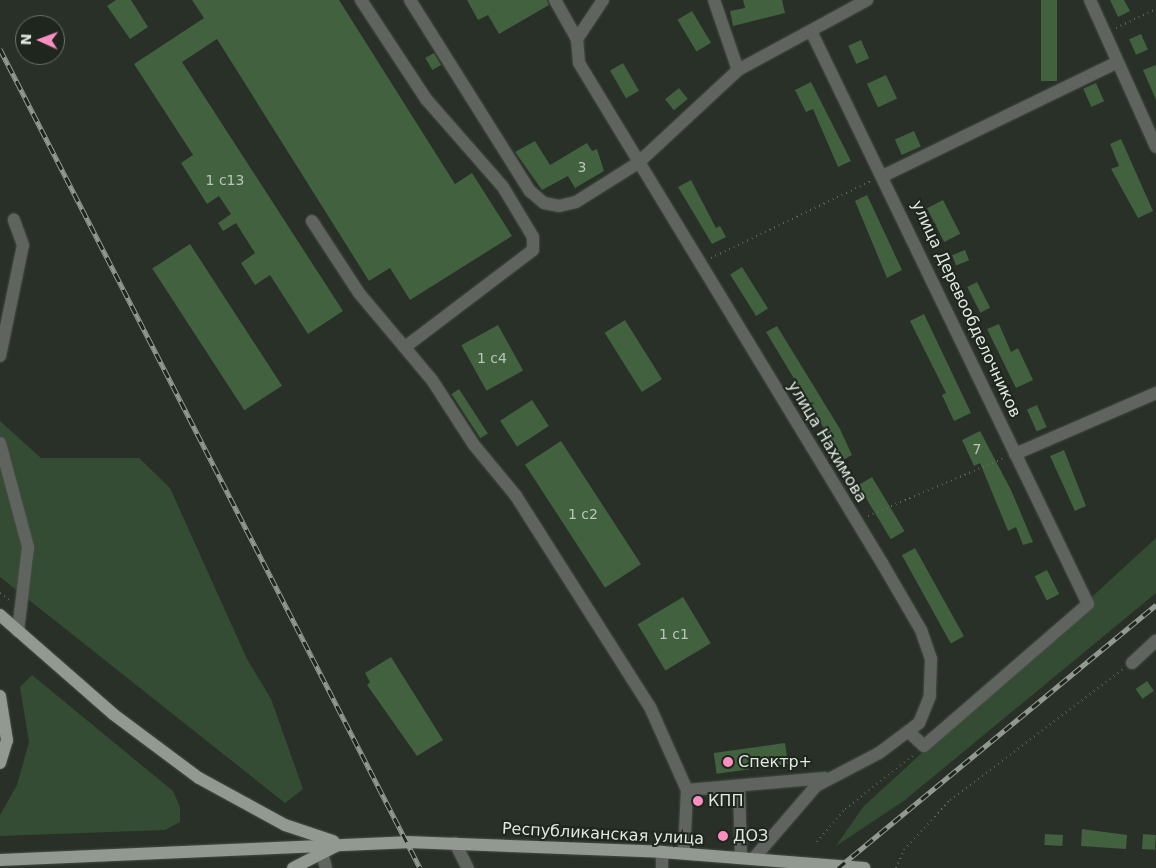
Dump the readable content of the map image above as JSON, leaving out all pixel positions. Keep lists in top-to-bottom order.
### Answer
{
  "streets": {
    "main road": ["Республиканская улица"],
    "street": ["улица Деревообделочников", "улица Нахимова"]
  },
  "crossings": [
    ["улица Нахимова", "Республиканская улица"]
  ],
  "places": ["Спектр+", "КПП", "ДОЗ"],
  "house_numbers": [
    "3",
    "1 с13",
    "1 с4",
    "7",
    "1 с2",
    "1 с1"
  ],
  "north": "left"
}
